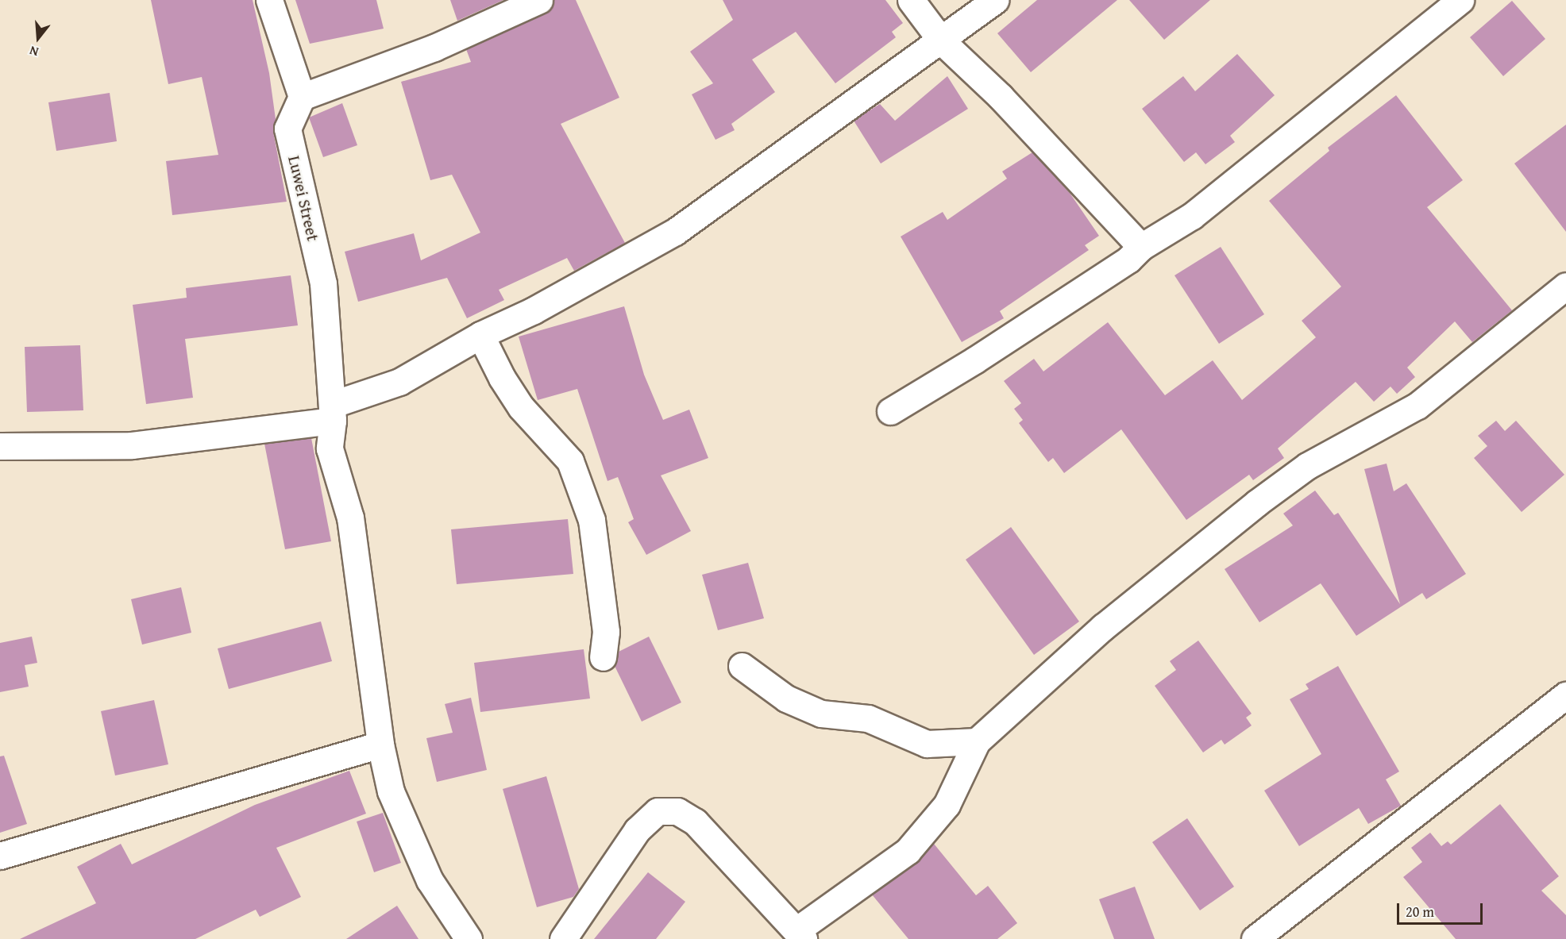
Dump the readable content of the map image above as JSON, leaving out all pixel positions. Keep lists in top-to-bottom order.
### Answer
{
  "streets": {
    "street": ["Luwei Street"]
  },
  "scale_bar": "20 m",
  "north": "bottom"
}
